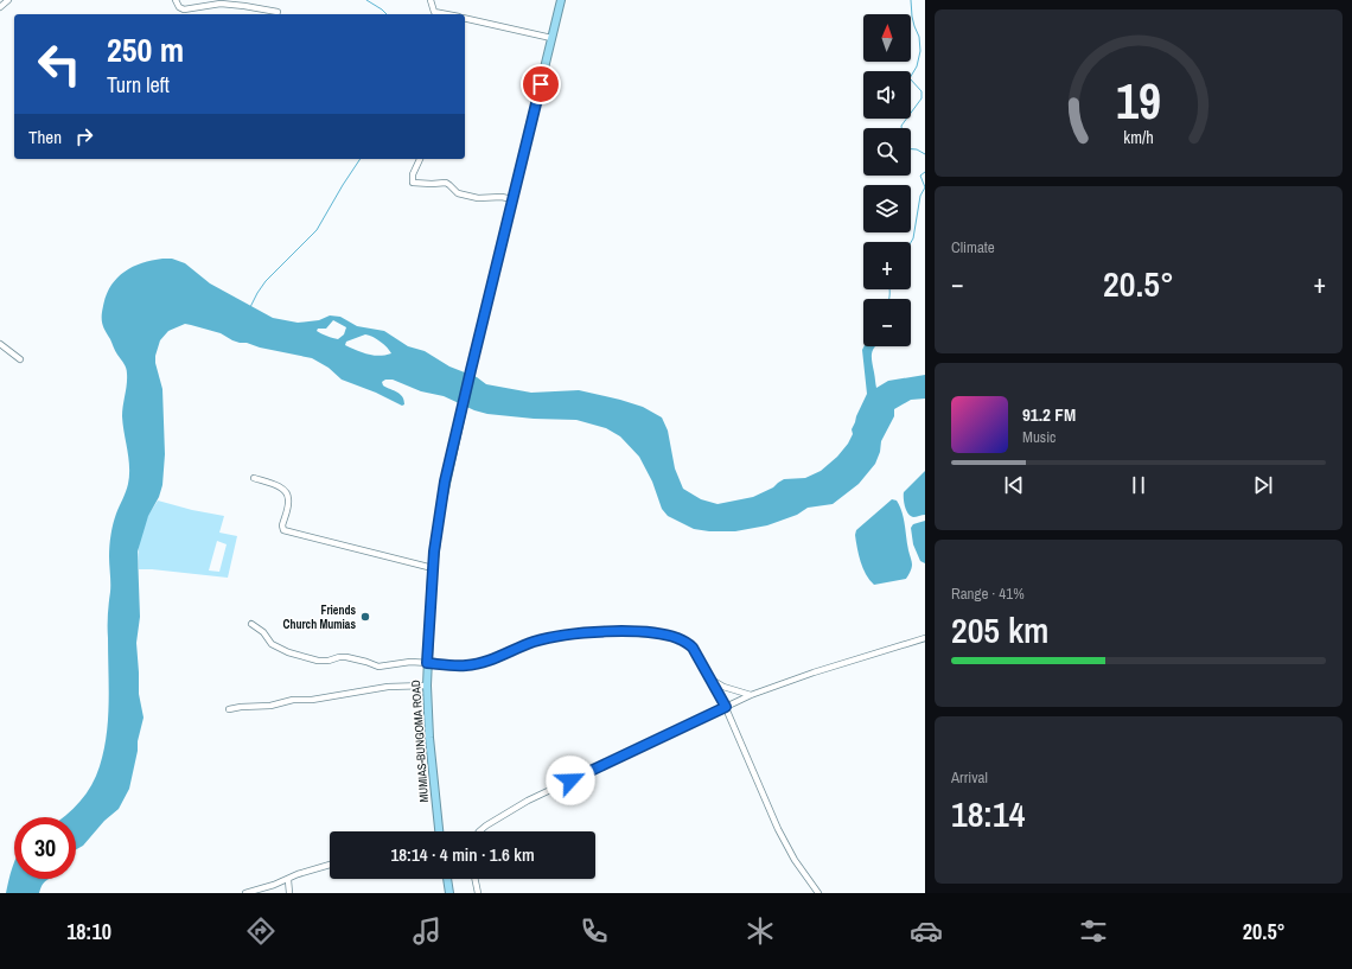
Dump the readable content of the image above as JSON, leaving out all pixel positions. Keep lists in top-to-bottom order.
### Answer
{
  "streets": {
    "highway": ["MUMIAS-BUNGOMA ROAD"]
  },
  "places": ["Friends Church Mumias"],
  "north": "top",
  "page": {
    "map_buttons": ["+", "−"],
    "turn": ["250 m", "Turn left"],
    "then": "Then",
    "tile": [
      "Climate",
      ["Range · 41%", "205 km"],
      ["Arrival", "18:14"]
    ],
    "heat": ["−", "20.5°", "+"],
    "song": ["91.2 FM", "Music"],
    "limit": "30",
    "trip": "18:14 · 4 min · 1.6 km",
    "tabs": ["18:10", "20.5°"],
    "gauge": ["19", "km/h"]
  }
}
